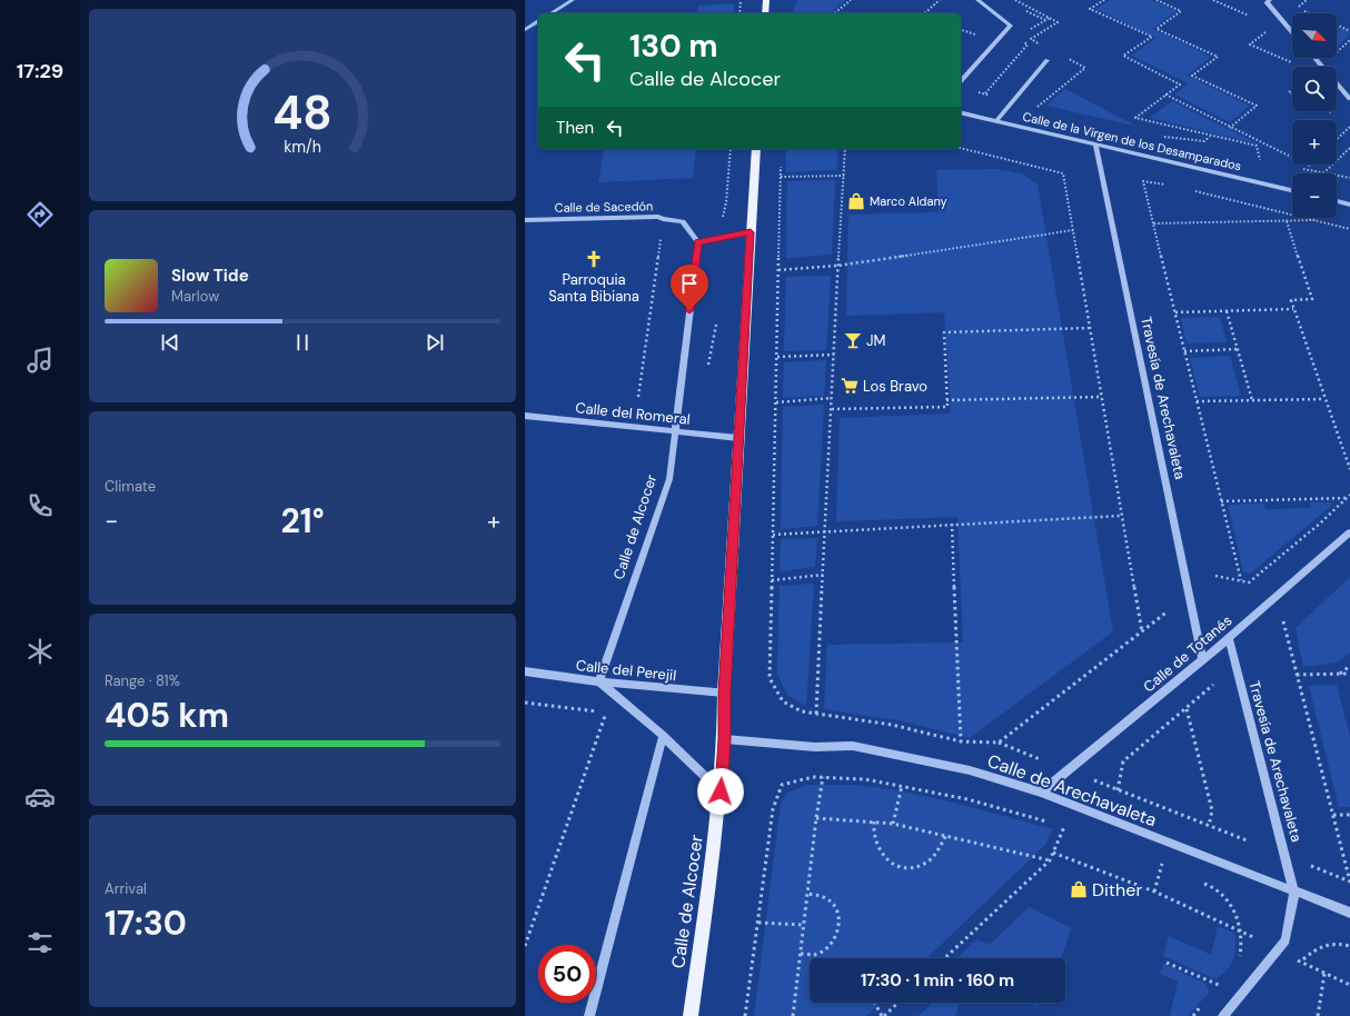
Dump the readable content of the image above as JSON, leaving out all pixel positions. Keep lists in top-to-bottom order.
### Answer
{
  "streets": {
    "main road": ["Calle de Alcocer"],
    "street": [
      "Calle de la Virgen de los Desamparados",
      "Calle de Sacedón",
      "Travesía de Arechavaleta",
      "Calle del Romeral",
      "Calle de Totanés",
      "Calle del Perejil",
      "Calle de Arechavaleta"
    ]
  },
  "crossings": [
    ["Calle de la Virgen de los Desamparados", "Travesía de Arechavaleta"],
    ["Calle de Sacedón", "Calle de Alcocer"],
    ["Travesía de Arechavaleta", "Calle de Totanés"],
    ["Travesía de Arechavaleta", "Calle de Arechavaleta"],
    ["Calle del Romeral", "Calle de Alcocer"],
    ["Calle de Alcocer", "Calle del Perejil"],
    ["Calle de Alcocer", "Calle de Arechavaleta"],
    ["Calle de Totanés", "Calle de Arechavaleta"]
  ],
  "places": {
    "shop": ["Marco Aldany", "Dither"],
    "church": ["Parroquia Santa Bibiana"],
    "bar": ["JM"],
    "supermarket": ["Los Bravo"]
  },
  "north": "bottom right",
  "page": {
    "tabs": "17:29",
    "map_buttons": ["+", "−"],
    "turn": ["130 m", "Calle de Alcocer"],
    "then": "Then",
    "song": ["Slow Tide", "Marlow"],
    "tile": [
      "Climate",
      ["Range · 81%", "405 km"],
      ["Arrival", "17:30"]
    ],
    "heat": ["−", "21°", "+"],
    "limit": "50",
    "trip": "17:30 · 1 min · 160 m",
    "gauge": ["48", "km/h"]
  }
}
